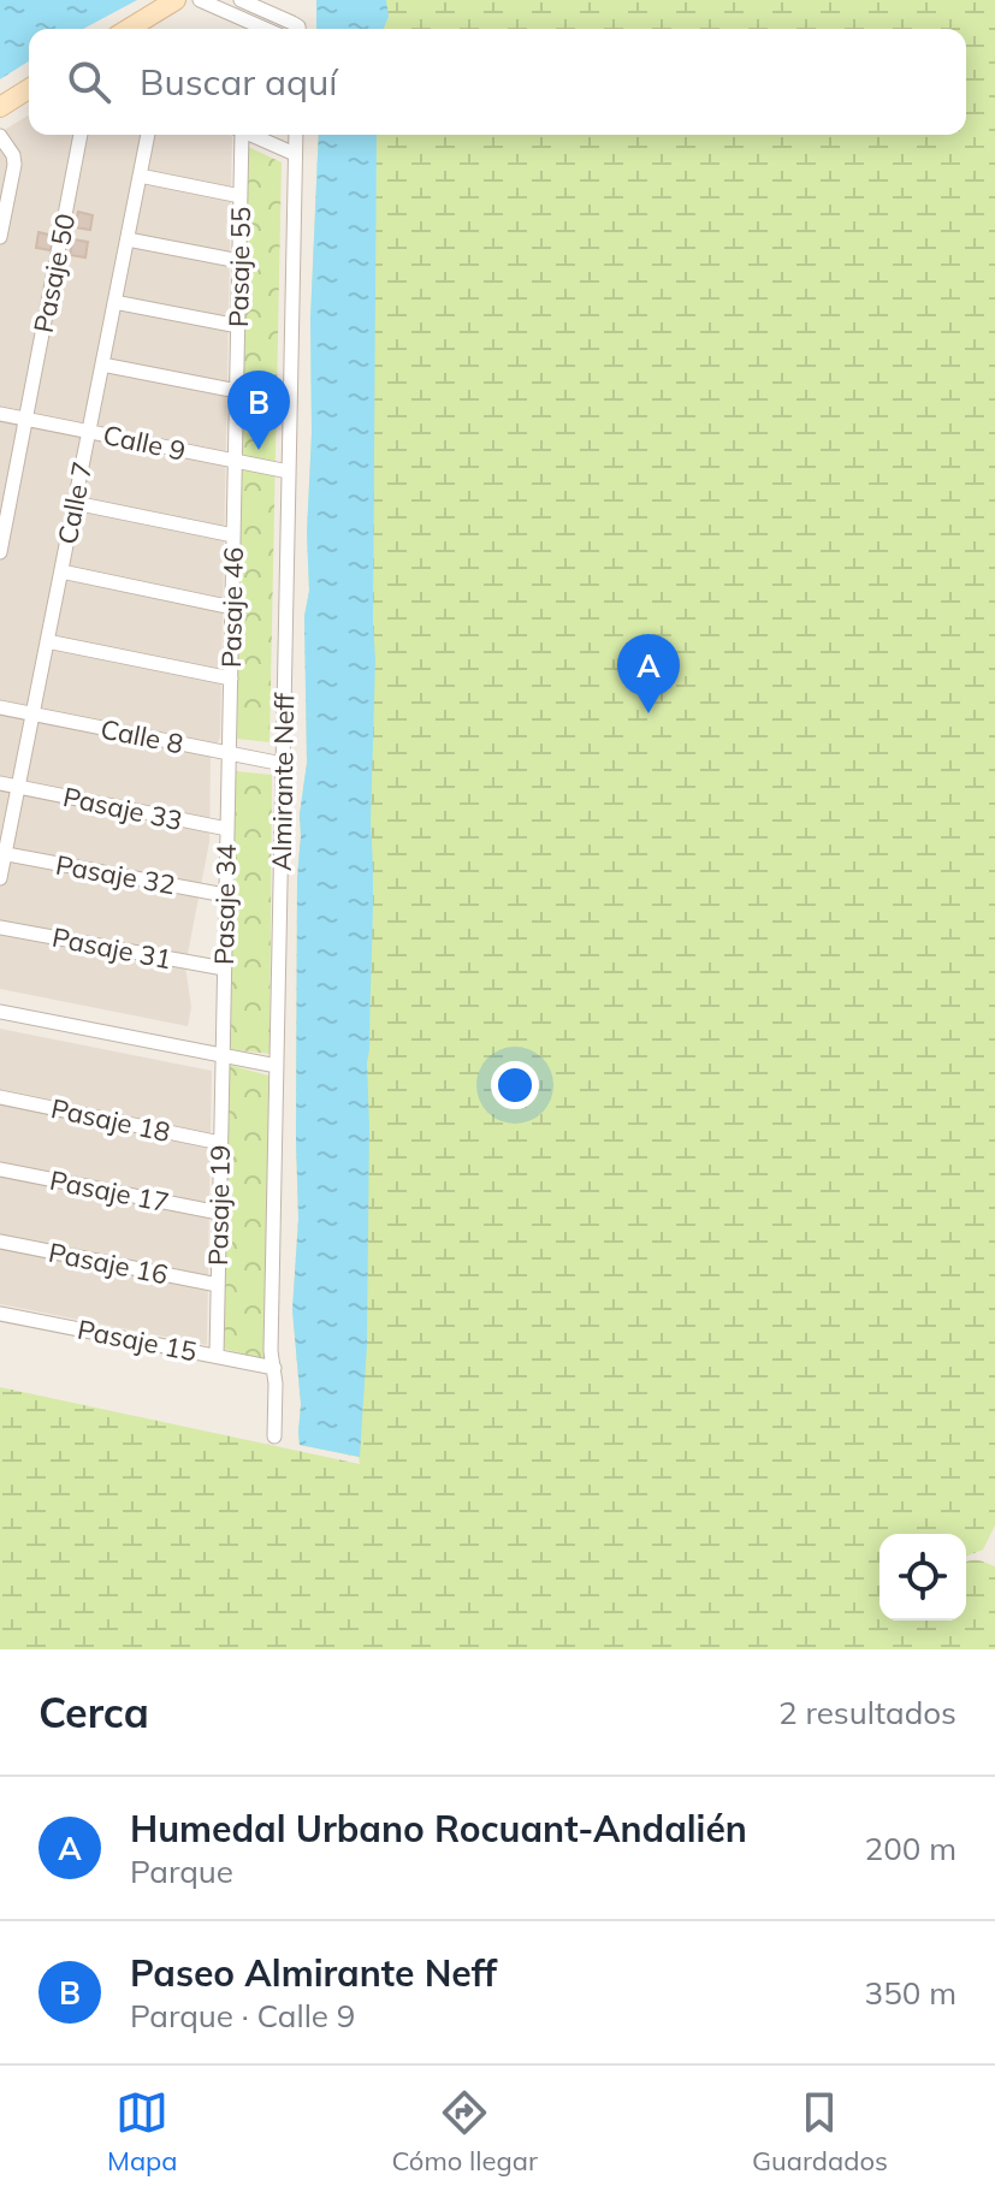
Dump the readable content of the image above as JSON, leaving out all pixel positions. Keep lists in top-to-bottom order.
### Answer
{
  "streets": {
    "street": [
      "Pasaje 55",
      "Pasaje 50",
      "Calle 9",
      "Calle 7",
      "Pasaje 46",
      "Calle 8",
      "Almirante Neff",
      "Pasaje 33",
      "Pasaje 32",
      "Pasaje 34",
      "Pasaje 31",
      "Pasaje 18",
      "Pasaje 17",
      "Pasaje 19",
      "Pasaje 16",
      "Pasaje 15"
    ]
  },
  "crossings": [
    ["Pasaje 55", "Calle 9"],
    ["Pasaje 55", "Pasaje 46"],
    ["Pasaje 50", "Calle 9"],
    ["Calle 9", "Calle 7"],
    ["Calle 9", "Pasaje 46"],
    ["Calle 9", "Almirante Neff"],
    ["Calle 7", "Calle 8"],
    ["Calle 7", "Pasaje 33"],
    ["Calle 7", "Pasaje 32"],
    ["Pasaje 46", "Calle 8"],
    ["Pasaje 46", "Pasaje 34"],
    ["Calle 8", "Almirante Neff"],
    ["Calle 8", "Pasaje 34"],
    ["Almirante Neff", "Pasaje 15"],
    ["Pasaje 33", "Pasaje 34"],
    ["Pasaje 32", "Pasaje 34"],
    ["Pasaje 34", "Pasaje 31"],
    ["Pasaje 34", "Pasaje 19"],
    ["Pasaje 18", "Pasaje 19"],
    ["Pasaje 17", "Pasaje 19"],
    ["Pasaje 19", "Pasaje 16"],
    ["Pasaje 19", "Pasaje 15"]
  ],
  "page": {
    "search": "Buscar aquí",
    "pins": ["B", "A"],
    "heading": ["Cerca", "2 resultados"],
    "list": [
      {
        "mark": "A",
        "name": "Humedal Urbano Rocuant-Andalién",
        "note": "Parque",
        "value": "200 m"
      },
      {
        "mark": "B",
        "name": "Paseo Almirante Neff",
        "note": "Parque · Calle 9",
        "value": "350 m"
      }
    ],
    "nav": ["Mapa", "Cómo llegar", "Guardados"]
  }
}
